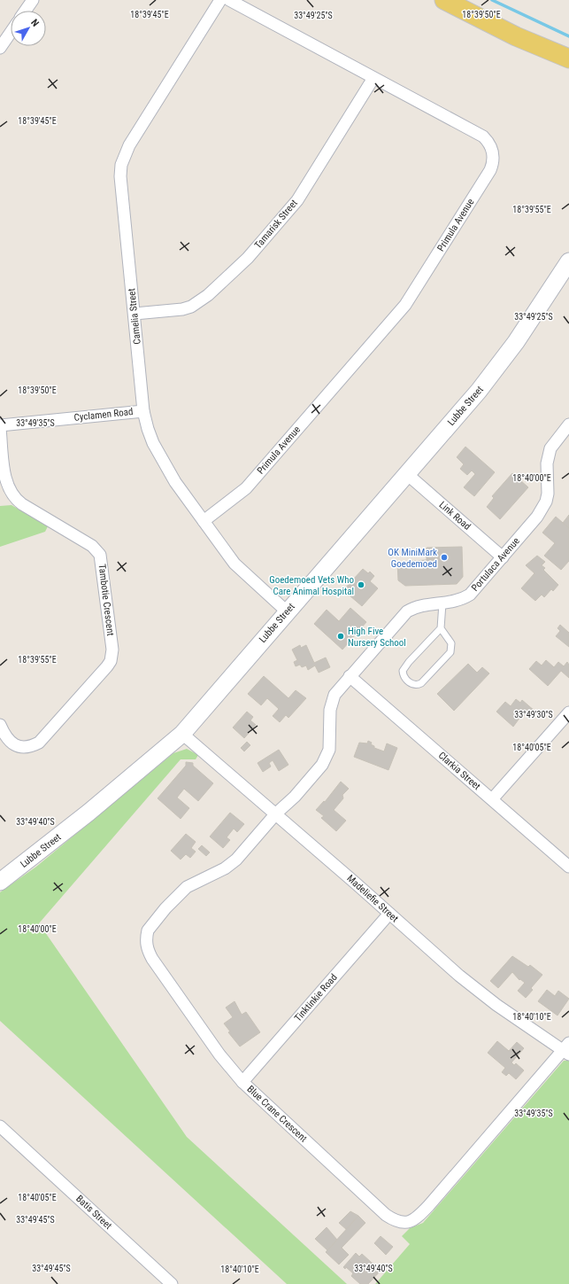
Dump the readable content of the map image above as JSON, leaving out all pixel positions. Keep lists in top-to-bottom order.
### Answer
{
  "streets": {
    "main road": ["Lubbe Street"],
    "street": [
      "Tamarisk Street",
      "Primula Avenue",
      "Camelia Street",
      "Cyclamen Road",
      "Link Road",
      "Portulaca Avenue",
      "Tambotie Crescent",
      "Clarkia Street",
      "Madeliefie Street",
      "Tinktinkie Road",
      "Blue Crane Crescent",
      "Batis Street"
    ]
  },
  "crossings": [
    ["Tamarisk Street", "Primula Avenue"],
    ["Tamarisk Street", "Camelia Street"],
    ["Primula Avenue", "Camelia Street"],
    ["Camelia Street", "Lubbe Street"],
    ["Camelia Street", "Cyclamen Road"],
    ["Lubbe Street", "Link Road"],
    ["Lubbe Street", "Madeliefie Street"],
    ["Cyclamen Road", "Tambotie Crescent"],
    ["Link Road", "Portulaca Avenue"],
    ["Portulaca Avenue", "Clarkia Street"],
    ["Portulaca Avenue", "Madeliefie Street"],
    ["Portulaca Avenue", "Blue Crane Crescent"],
    ["Madeliefie Street", "Tinktinkie Road"],
    ["Madeliefie Street", "Blue Crane Crescent"],
    ["Tinktinkie Road", "Blue Crane Crescent"]
  ],
  "places": ["OK MiniMark Goedemoed", "Goedemoed Vets Who Care Animal Hospital", "High Five Nursery School"],
  "north": "top right",
  "coordinates": [
    "18°39'45\"E",
    "18°39'50\"E",
    "33°49'25\"S",
    "18°39'55\"E",
    "33°49'35\"S",
    "18°40'00\"E",
    "33°49'30\"S",
    "18°40'05\"E",
    "33°49'40\"S",
    "18°40'10\"E",
    "33°49'45\"S"
  ]
}
